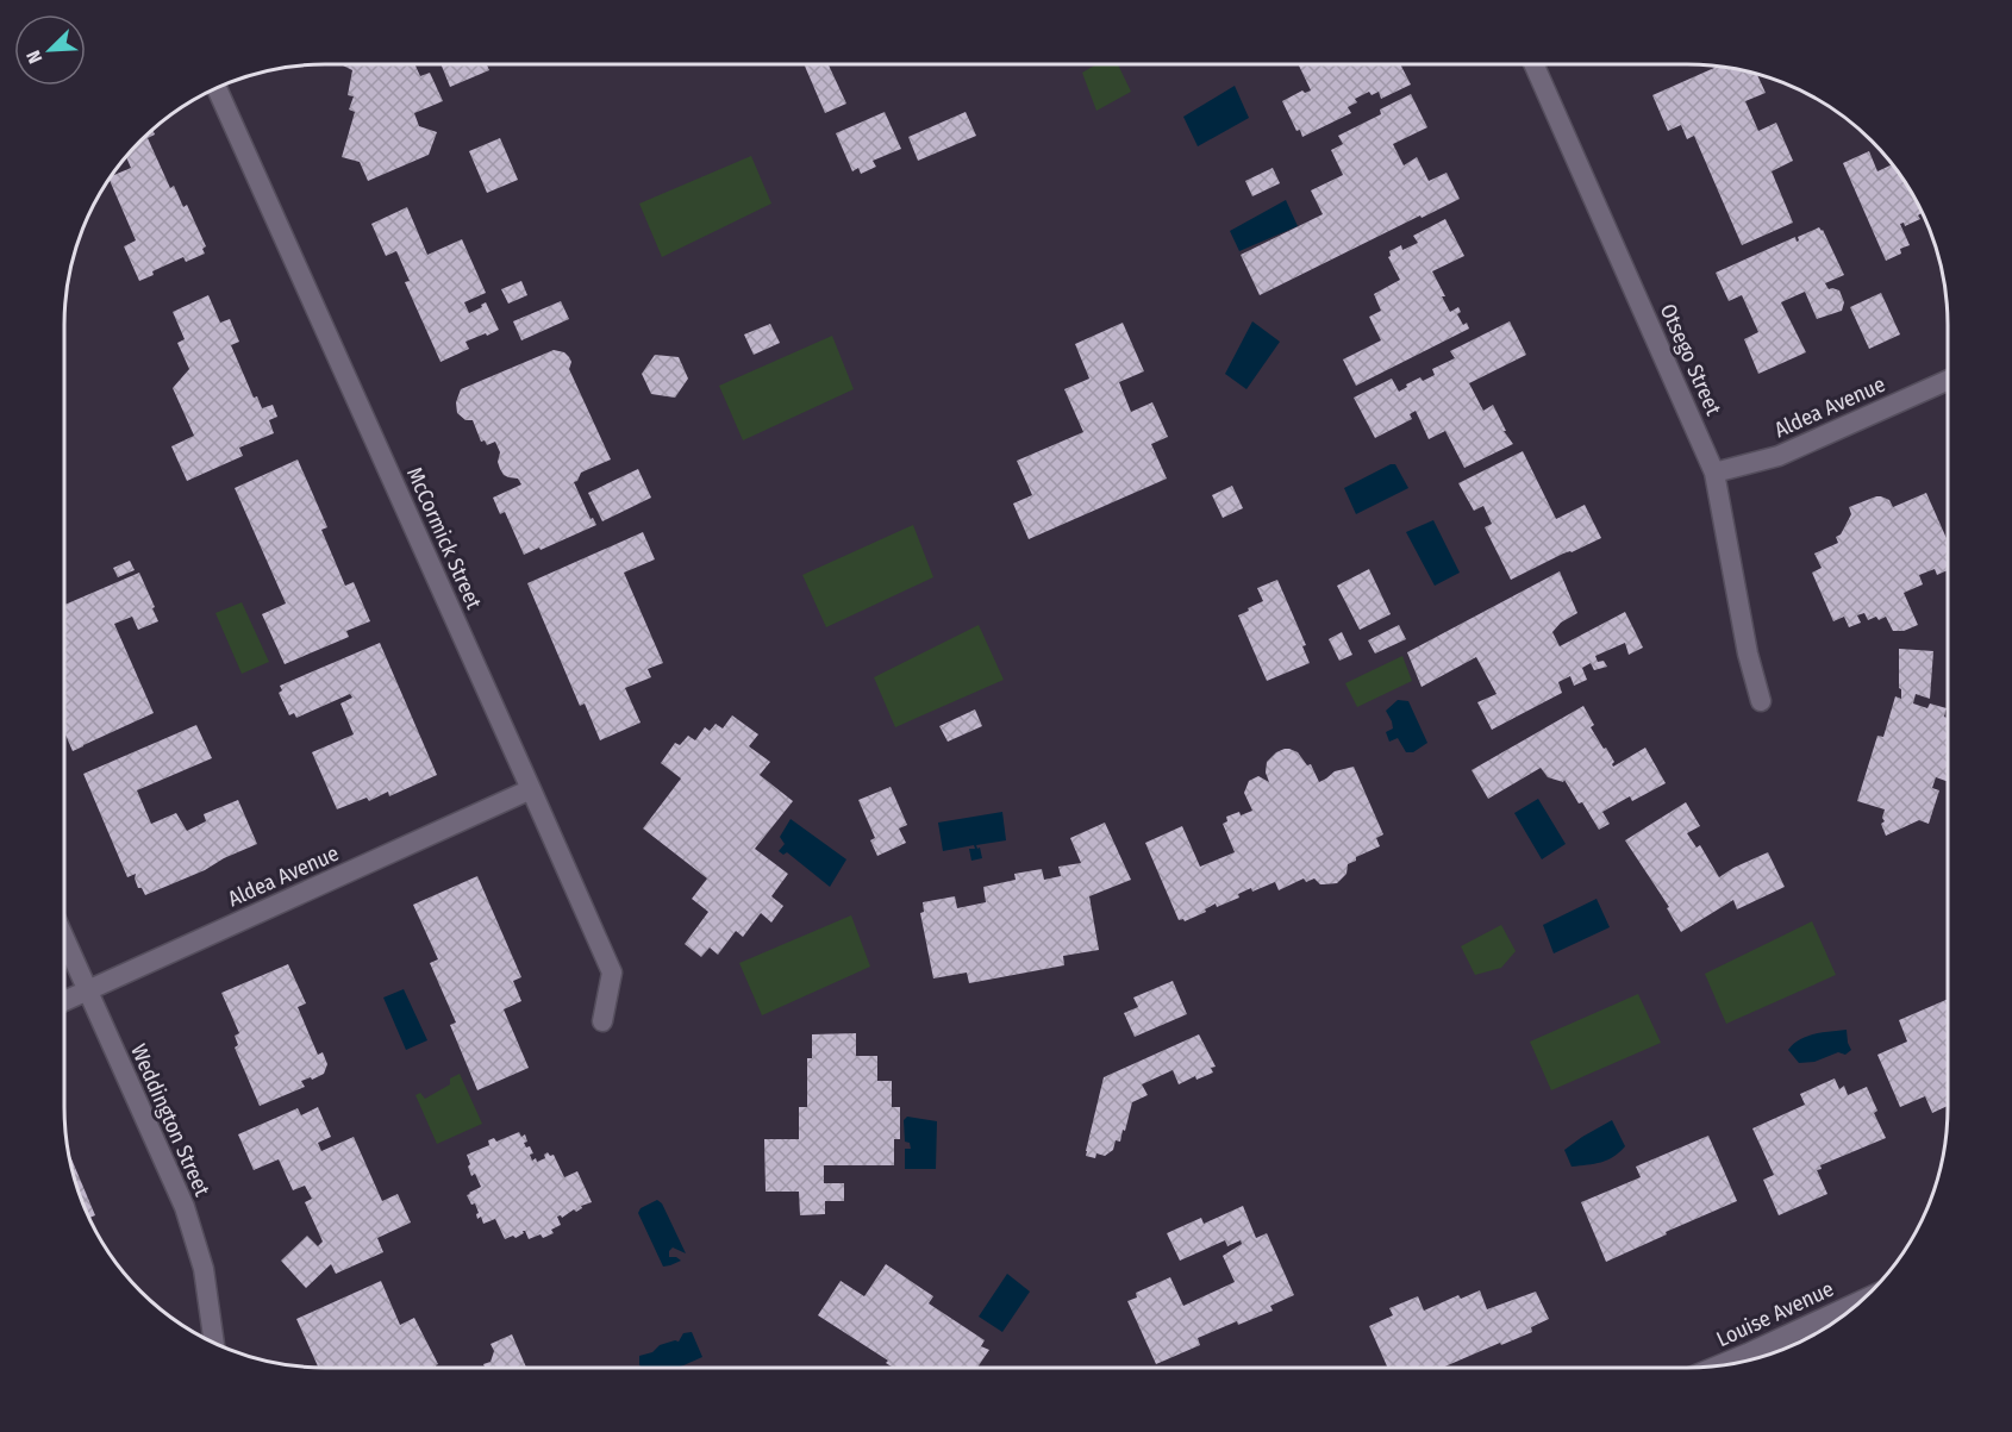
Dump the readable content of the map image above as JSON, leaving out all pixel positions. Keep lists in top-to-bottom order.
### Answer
{
  "streets": {
    "street": [
      "Otsego Street",
      "Aldea Avenue",
      "McCormick Street",
      "Weddington Street",
      "Louise Avenue"
    ]
  },
  "crossings": [
    ["Otsego Street", "Aldea Avenue"],
    ["Aldea Avenue", "McCormick Street"],
    ["Aldea Avenue", "Weddington Street"]
  ],
  "north": "bottom left"
}
